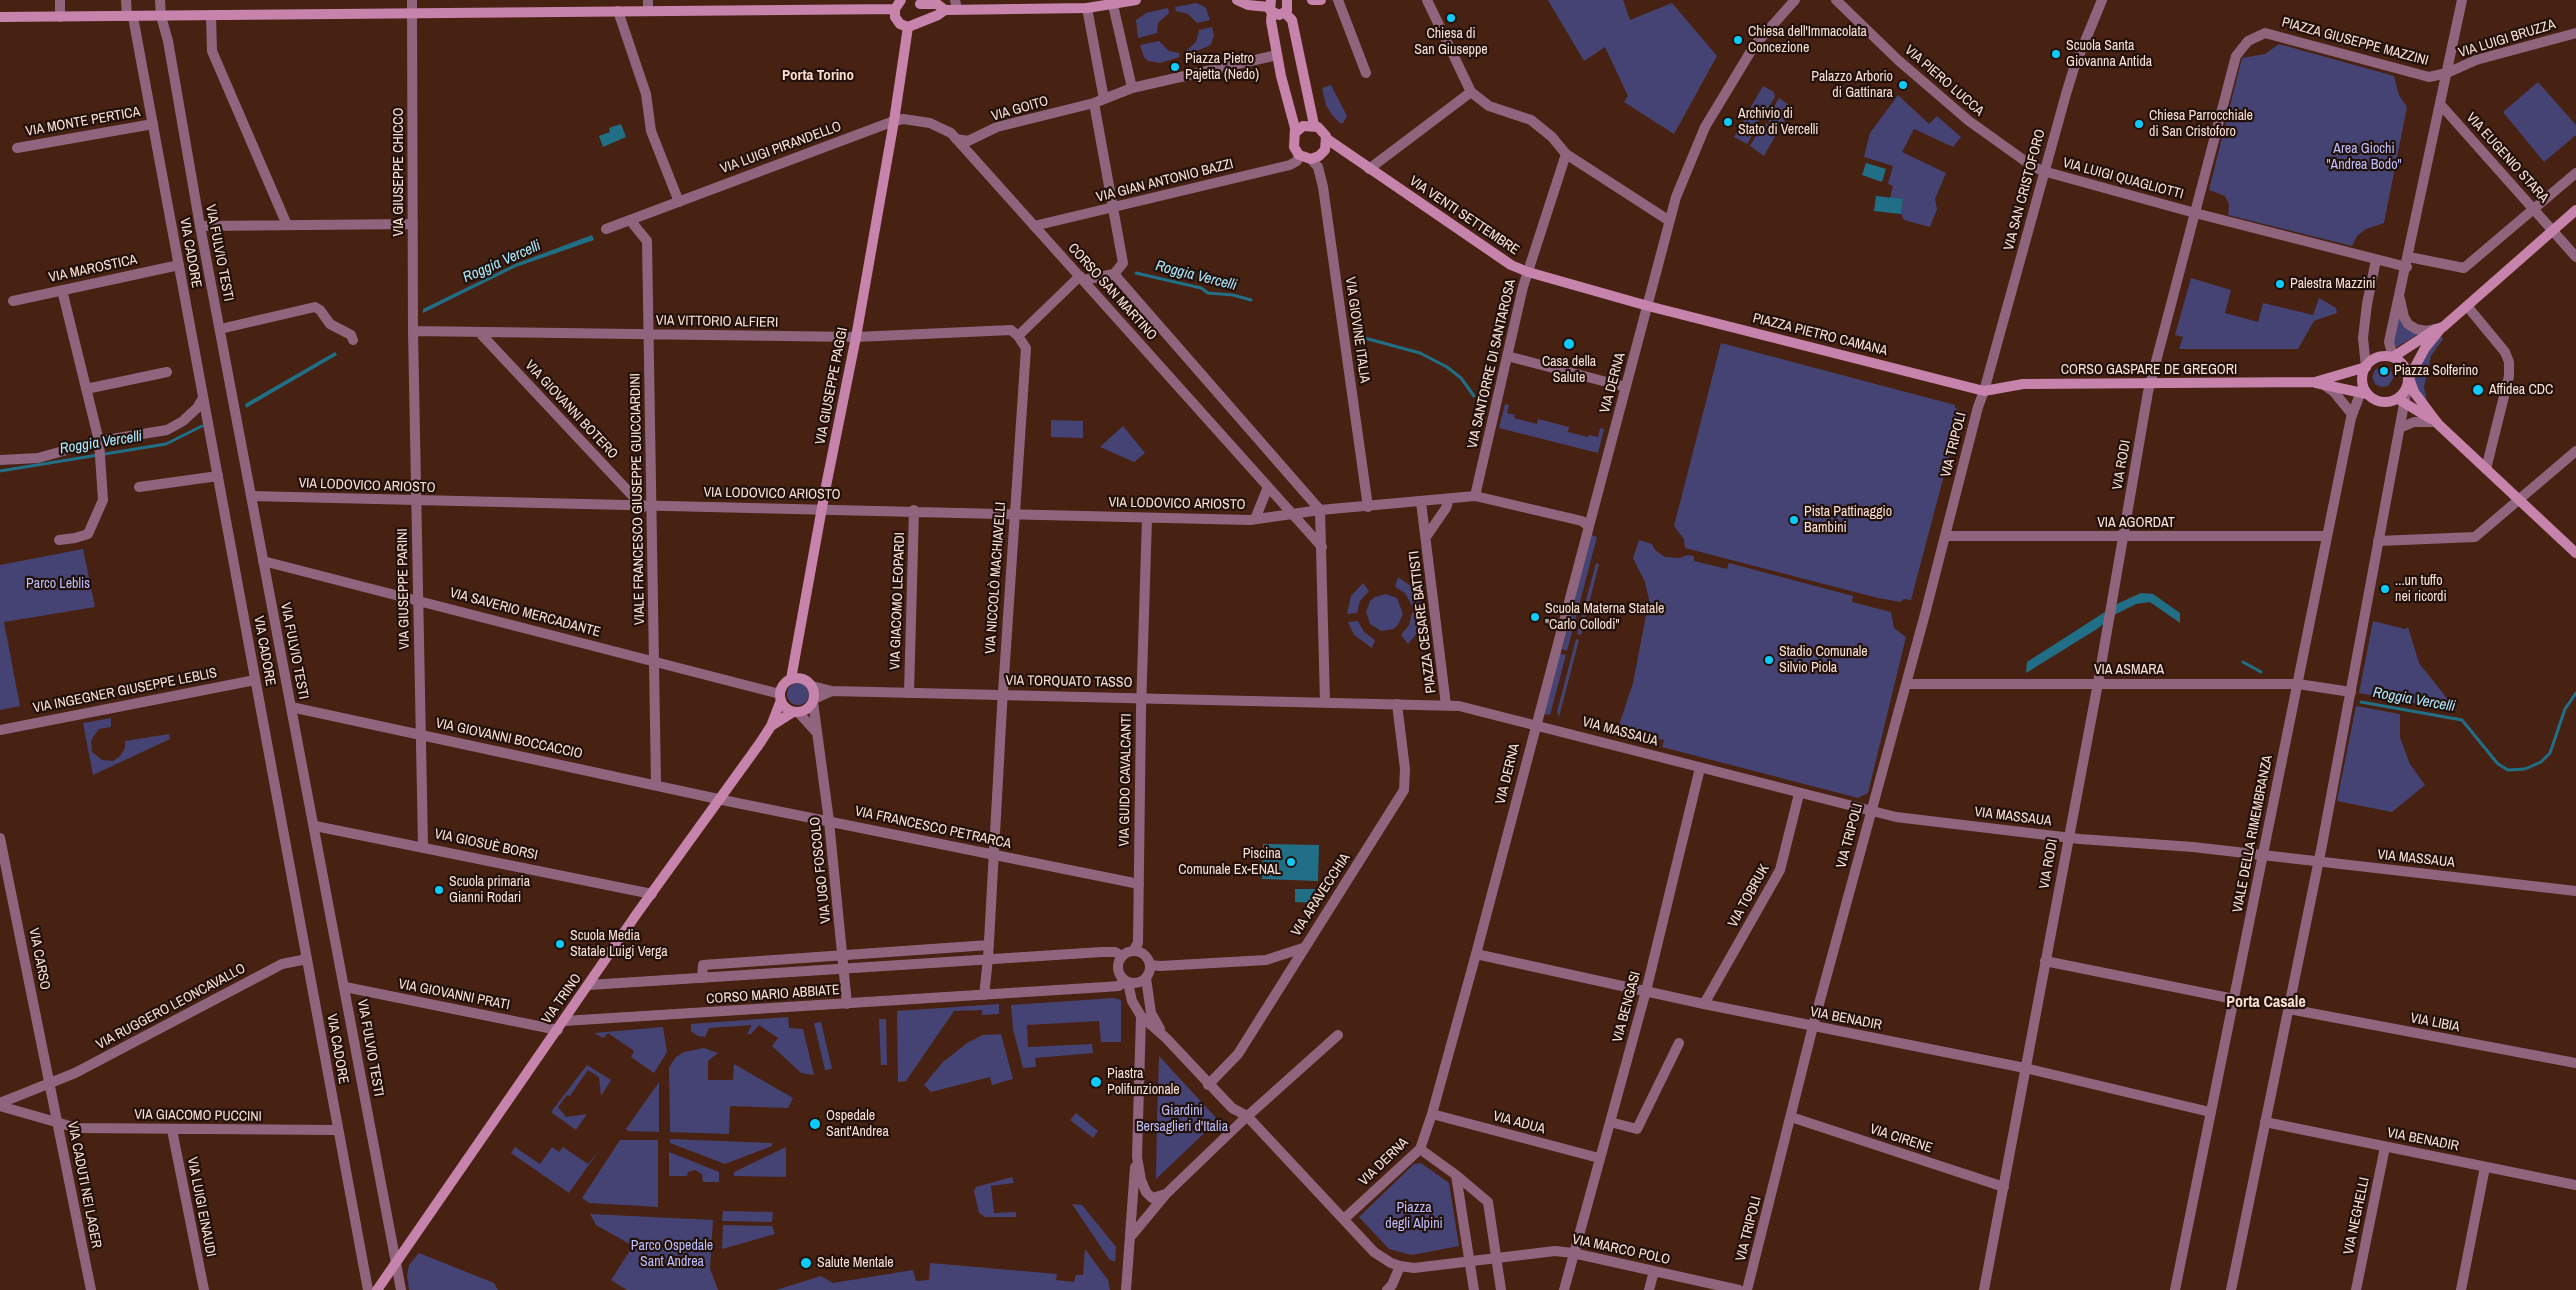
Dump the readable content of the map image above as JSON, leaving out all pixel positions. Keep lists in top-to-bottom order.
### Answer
{
  "streets": {
    "main road": [
      "VIA VENTI SETTEMBRE",
      "PIAZZA PIETRO CAMANA",
      "CORSO GASPARE DE GREGORI",
      "VIA GIUSEPPE PAGGI",
      "VIA TRINO"
    ],
    "street": [
      "VIA LUIGI BRUZZA",
      "PIAZZA GIUSEPPE MAZZINI",
      "VIA PIERO LUCCA",
      "VIA GOITO",
      "VIA MONTE PERTICA",
      "VIA LUIGI PIRANDELLO",
      "VIA EUGENIO STARA",
      "VIA GIUSEPPE CHICCO",
      "VIA LUIGI QUAGLIOTTI",
      "VIA GIAN ANTONIO BAZZI",
      "VIA SAN CRISTOFORO",
      "VIA CADORE",
      "VIA FULVIO TESTI",
      "VIA MAROSTICA",
      "CORSO SAN MARTINO",
      "VIA VITTORIO ALFIERI",
      "VIA GIOVINE ITALIA",
      "VIA SANTORRE DI SANTAROSA",
      "VIA DERNA",
      "VIA GIOVANNI BOTERO",
      "VIA TRIPOLI",
      "VIA RODI",
      "VIA LODOVICO ARIOSTO",
      "VIALE FRANCESCO GIUSEPPE GUICCIARDINI",
      "VIA AGORDAT",
      "VIA NICCOLÒ MACHIAVELLI",
      "VIA GIUSEPPE PARINI",
      "VIA GIACOMO LEOPARDI",
      "VIA SAVERIO MERCADANTE",
      "PIAZZA CESARE BATTISTI",
      "VIA ASMARA",
      "VIA TORQUATO TASSO",
      "VIA INGEGNER GIUSEPPE LEBLIS",
      "VIA MASSAUA",
      "VIA GIOVANNI BOCCACCIO",
      "VIA GUIDO CAVALCANTI",
      "VIA FRANCESCO PETRARCA",
      "VIALE DELLA RIMEMBRANZA",
      "VIA GIOSUÈ BORSI",
      "VIA UGO FOSCOLO",
      "VIA ARAVECCHIA",
      "VIA TOBRUK",
      "VIA CARSO",
      "VIA GIOVANNI PRATI",
      "CORSO MARIO ABBIATE",
      "VIA RUGGERO LEONCAVALLO",
      "VIA BENGASI",
      "VIA BENADIR",
      "VIA LIBIA",
      "VIA GIACOMO PUCCINI",
      "VIA ADUA",
      "VIA CIRENE",
      "VIA CADUTI NEI LAGER",
      "VIA LUIGI EINAUDI",
      "VIA NEGHELLI",
      "VIA MARCO POLO"
    ]
  },
  "crossings": [
    ["VIA LUIGI BRUZZA", "PIAZZA GIUSEPPE MAZZINI"],
    ["PIAZZA GIUSEPPE MAZZINI", "VIA LUIGI QUAGLIOTTI"],
    ["PIAZZA GIUSEPPE MAZZINI", "VIA RODI"],
    ["VIA PIERO LUCCA", "VIA LUIGI QUAGLIOTTI"],
    ["VIA PIERO LUCCA", "VIA SAN CRISTOFORO"],
    ["VIA GOITO", "CORSO SAN MARTINO"],
    ["VIA MONTE PERTICA", "VIA CADORE"],
    ["VIA LUIGI PIRANDELLO", "CORSO SAN MARTINO"],
    ["VIA LUIGI PIRANDELLO", "VIA GIUSEPPE PAGGI"],
    ["VIA LUIGI PIRANDELLO", "VIALE FRANCESCO GIUSEPPE GUICCIARDINI"],
    ["VIA GIUSEPPE CHICCO", "VIA VITTORIO ALFIERI"],
    ["VIA GIUSEPPE CHICCO", "VIA GIUSEPPE PARINI"],
    ["VIA LUIGI QUAGLIOTTI", "VIA SAN CRISTOFORO"],
    ["VIA GIAN ANTONIO BAZZI", "VIA VENTI SETTEMBRE"],
    ["VIA GIAN ANTONIO BAZZI", "CORSO SAN MARTINO"],
    ["VIA GIAN ANTONIO BAZZI", "VIA GIOVINE ITALIA"],
    ["VIA SAN CRISTOFORO", "PIAZZA PIETRO CAMANA"],
    ["VIA SAN CRISTOFORO", "CORSO GASPARE DE GREGORI"],
    ["VIA SAN CRISTOFORO", "VIA TRIPOLI"],
    ["VIA VENTI SETTEMBRE", "VIA GIOVINE ITALIA"],
    ["VIA VENTI SETTEMBRE", "PIAZZA PIETRO CAMANA"],
    ["VIA VENTI SETTEMBRE", "VIA SANTORRE DI SANTAROSA"],
    ["VIA VENTI SETTEMBRE", "VIA DERNA"],
    ["VIA CADORE", "VIA MAROSTICA"],
    ["VIA CADORE", "VIA INGEGNER GIUSEPPE LEBLIS"],
    ["VIA CADORE", "VIA RUGGERO LEONCAVALLO"],
    ["VIA CADORE", "VIA GIACOMO PUCCINI"],
    ["VIA FULVIO TESTI", "VIA LODOVICO ARIOSTO"],
    ["VIA FULVIO TESTI", "VIA SAVERIO MERCADANTE"],
    ["VIA FULVIO TESTI", "VIA GIOVANNI BOCCACCIO"],
    ["VIA FULVIO TESTI", "VIA GIOSUÈ BORSI"],
    ["VIA FULVIO TESTI", "VIA GIOVANNI PRATI"],
    ["VIA FULVIO TESTI", "VIA TRINO"],
    ["CORSO SAN MARTINO", "VIA GIUSEPPE PAGGI"],
    ["CORSO SAN MARTINO", "VIA LODOVICO ARIOSTO"],
    ["VIA VITTORIO ALFIERI", "VIA GIUSEPPE PAGGI"],
    ["VIA VITTORIO ALFIERI", "VIA GIOVANNI BOTERO"],
    ["VIA VITTORIO ALFIERI", "VIALE FRANCESCO GIUSEPPE GUICCIARDINI"],
    ["VIA VITTORIO ALFIERI", "VIA NICCOLÒ MACHIAVELLI"],
    ["VIA VITTORIO ALFIERI", "VIA GIUSEPPE PARINI"],
    ["PIAZZA PIETRO CAMANA", "CORSO GASPARE DE GREGORI"],
    ["PIAZZA PIETRO CAMANA", "VIA DERNA"],
    ["PIAZZA PIETRO CAMANA", "VIA TRIPOLI"],
    ["CORSO GASPARE DE GREGORI", "VIA TRIPOLI"],
    ["CORSO GASPARE DE GREGORI", "VIA RODI"],
    ["CORSO GASPARE DE GREGORI", "VIALE DELLA RIMEMBRANZA"],
    ["VIA DERNA", "VIA MASSAUA"],
    ["VIA DERNA", "VIA BENADIR"],
    ["VIA DERNA", "VIA ADUA"],
    ["VIA GIUSEPPE PAGGI", "VIA LODOVICO ARIOSTO"],
    ["VIA GIUSEPPE PAGGI", "VIA SAVERIO MERCADANTE"],
    ["VIA GIUSEPPE PAGGI", "VIA TORQUATO TASSO"],
    ["VIA GIUSEPPE PAGGI", "VIA UGO FOSCOLO"],
    ["VIA GIUSEPPE PAGGI", "VIA TRINO"],
    ["VIA GIOVANNI BOTERO", "VIA LODOVICO ARIOSTO"],
    ["VIA GIOVANNI BOTERO", "VIALE FRANCESCO GIUSEPPE GUICCIARDINI"],
    ["VIA TRIPOLI", "VIA AGORDAT"],
    ["VIA TRIPOLI", "VIA ASMARA"],
    ["VIA TRIPOLI", "VIA MASSAUA"],
    ["VIA TRIPOLI", "VIA BENADIR"],
    ["VIA TRIPOLI", "VIA CIRENE"],
    ["VIA RODI", "VIA AGORDAT"],
    ["VIA RODI", "VIA ASMARA"],
    ["VIA RODI", "VIA MASSAUA"],
    ["VIA RODI", "VIA BENADIR"],
    ["VIA RODI", "VIA CIRENE"],
    ["VIA LODOVICO ARIOSTO", "VIALE FRANCESCO GIUSEPPE GUICCIARDINI"],
    ["VIA LODOVICO ARIOSTO", "VIA NICCOLÒ MACHIAVELLI"],
    ["VIA LODOVICO ARIOSTO", "VIA GIUSEPPE PARINI"],
    ["VIA LODOVICO ARIOSTO", "VIA GIACOMO LEOPARDI"],
    ["VIA LODOVICO ARIOSTO", "VIA GUIDO CAVALCANTI"],
    ["VIALE FRANCESCO GIUSEPPE GUICCIARDINI", "VIA SAVERIO MERCADANTE"],
    ["VIALE FRANCESCO GIUSEPPE GUICCIARDINI", "VIA GIOVANNI BOCCACCIO"],
    ["VIA AGORDAT", "VIALE DELLA RIMEMBRANZA"],
    ["VIA NICCOLÒ MACHIAVELLI", "VIA TORQUATO TASSO"],
    ["VIA NICCOLÒ MACHIAVELLI", "VIA FRANCESCO PETRARCA"],
    ["VIA NICCOLÒ MACHIAVELLI", "CORSO MARIO ABBIATE"],
    ["VIA GIUSEPPE PARINI", "VIA SAVERIO MERCADANTE"],
    ["VIA GIUSEPPE PARINI", "VIA GIOVANNI BOCCACCIO"],
    ["VIA GIUSEPPE PARINI", "VIA GIOSUÈ BORSI"],
    ["VIA GIACOMO LEOPARDI", "VIA TORQUATO TASSO"],
    ["VIA SAVERIO MERCADANTE", "VIA TORQUATO TASSO"],
    ["VIA SAVERIO MERCADANTE", "VIA UGO FOSCOLO"],
    ["VIA SAVERIO MERCADANTE", "VIA TRINO"],
    ["PIAZZA CESARE BATTISTI", "VIA TORQUATO TASSO"],
    ["PIAZZA CESARE BATTISTI", "VIA MASSAUA"],
    ["PIAZZA CESARE BATTISTI", "VIA ARAVECCHIA"],
    ["VIA ASMARA", "VIALE DELLA RIMEMBRANZA"],
    ["VIA TORQUATO TASSO", "VIA GUIDO CAVALCANTI"],
    ["VIA TORQUATO TASSO", "VIA UGO FOSCOLO"],
    ["VIA TORQUATO TASSO", "VIA TRINO"],
    ["VIA MASSAUA", "VIALE DELLA RIMEMBRANZA"],
    ["VIA MASSAUA", "VIA TOBRUK"],
    ["VIA MASSAUA", "VIA BENGASI"],
    ["VIA GIOVANNI BOCCACCIO", "VIA FRANCESCO PETRARCA"],
    ["VIA GIOVANNI BOCCACCIO", "VIA TRINO"],
    ["VIA GUIDO CAVALCANTI", "VIA FRANCESCO PETRARCA"],
    ["VIA GUIDO CAVALCANTI", "CORSO MARIO ABBIATE"],
    ["VIA FRANCESCO PETRARCA", "VIA UGO FOSCOLO"],
    ["VIA FRANCESCO PETRARCA", "VIA TRINO"],
    ["VIALE DELLA RIMEMBRANZA", "VIA BENADIR"],
    ["VIA GIOSUÈ BORSI", "VIA TRINO"],
    ["VIA UGO FOSCOLO", "CORSO MARIO ABBIATE"],
    ["VIA UGO FOSCOLO", "VIA TRINO"],
    ["VIA TOBRUK", "VIA BENADIR"],
    ["VIA CARSO", "VIA RUGGERO LEONCAVALLO"],
    ["VIA CARSO", "VIA CADUTI NEI LAGER"],
    ["VIA GIOVANNI PRATI", "VIA TRINO"],
    ["CORSO MARIO ABBIATE", "VIA TRINO"],
    ["VIA RUGGERO LEONCAVALLO", "VIA GIACOMO PUCCINI"],
    ["VIA RUGGERO LEONCAVALLO", "VIA CADUTI NEI LAGER"],
    ["VIA BENGASI", "VIA BENADIR"],
    ["VIA BENGASI", "VIA ADUA"],
    ["VIA BENGASI", "VIA MARCO POLO"],
    ["VIA BENADIR", "VIA NEGHELLI"],
    ["VIA GIACOMO PUCCINI", "VIA CADUTI NEI LAGER"],
    ["VIA GIACOMO PUCCINI", "VIA LUIGI EINAUDI"]
  ],
  "districts": ["Porta Torino", "Porta Casale"],
  "water": ["Roggia Vercelli"],
  "parks": [
    "Area Giochi \"Andrea Bodo\"",
    "Parco Leblis",
    "Giardini Bersaglieri d'Italia",
    "Piazza degli Alpini",
    "Parco Ospedale Sant Andrea"
  ],
  "places": [
    "Chiesa di San Giuseppe",
    "Chiesa dell'Immacolata Concezione",
    "Scuola Santa Giovanna Antida",
    "Piazza Pietro Pajetta (Nedo)",
    "Palazzo Arborio di Gattinara",
    "Archivio di Stato di Vercelli",
    "Chiesa Parrocchiale di San Cristoforo",
    "Palestra Mazzini",
    "Casa della Salute",
    "Piazza Solferino",
    "Affidea CDC",
    "Pista Pattinaggio Bambini",
    "...un tuffo nei ricordi",
    "Scuola Materna Statale \"Carlo Collodi\"",
    "Stadio Comunale Silvio Piola",
    "Piscina Comunale Ex-ENAL",
    "Scuola primaria Gianni Rodari",
    "Scuola Media Statale Luigi Verga",
    "Piastra Polifunzionale",
    "Ospedale Sant'Andrea",
    "Salute Mentale"
  ]
}
